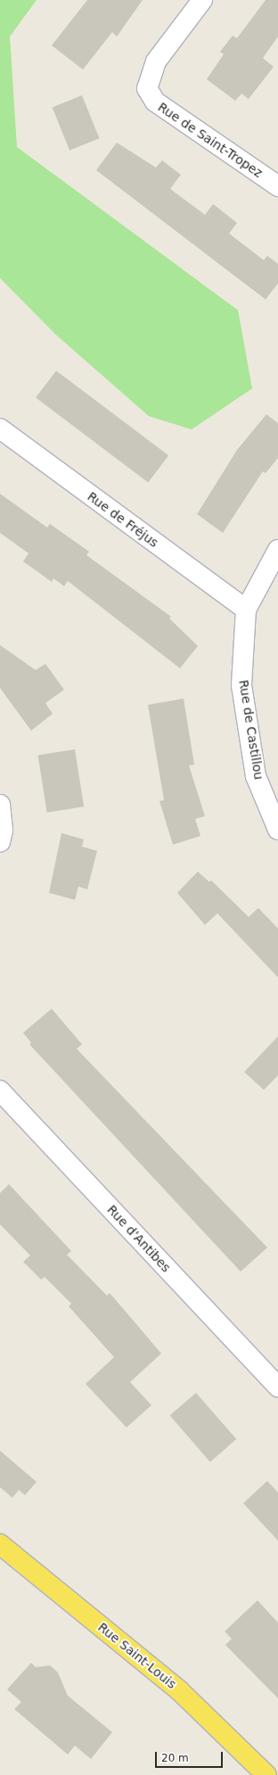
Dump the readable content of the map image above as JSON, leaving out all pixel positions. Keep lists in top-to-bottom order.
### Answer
{
  "streets": {
    "main road": ["Rue Saint-Louis"],
    "street": [
      "Rue de Saint-Tropez",
      "Rue de Fréjus",
      "Rue de Castillou",
      "Rue d'Antibes"
    ]
  },
  "crossings": [
    ["Rue de Fréjus", "Rue de Castillou"]
  ],
  "scale_bar": "20 m"
}
